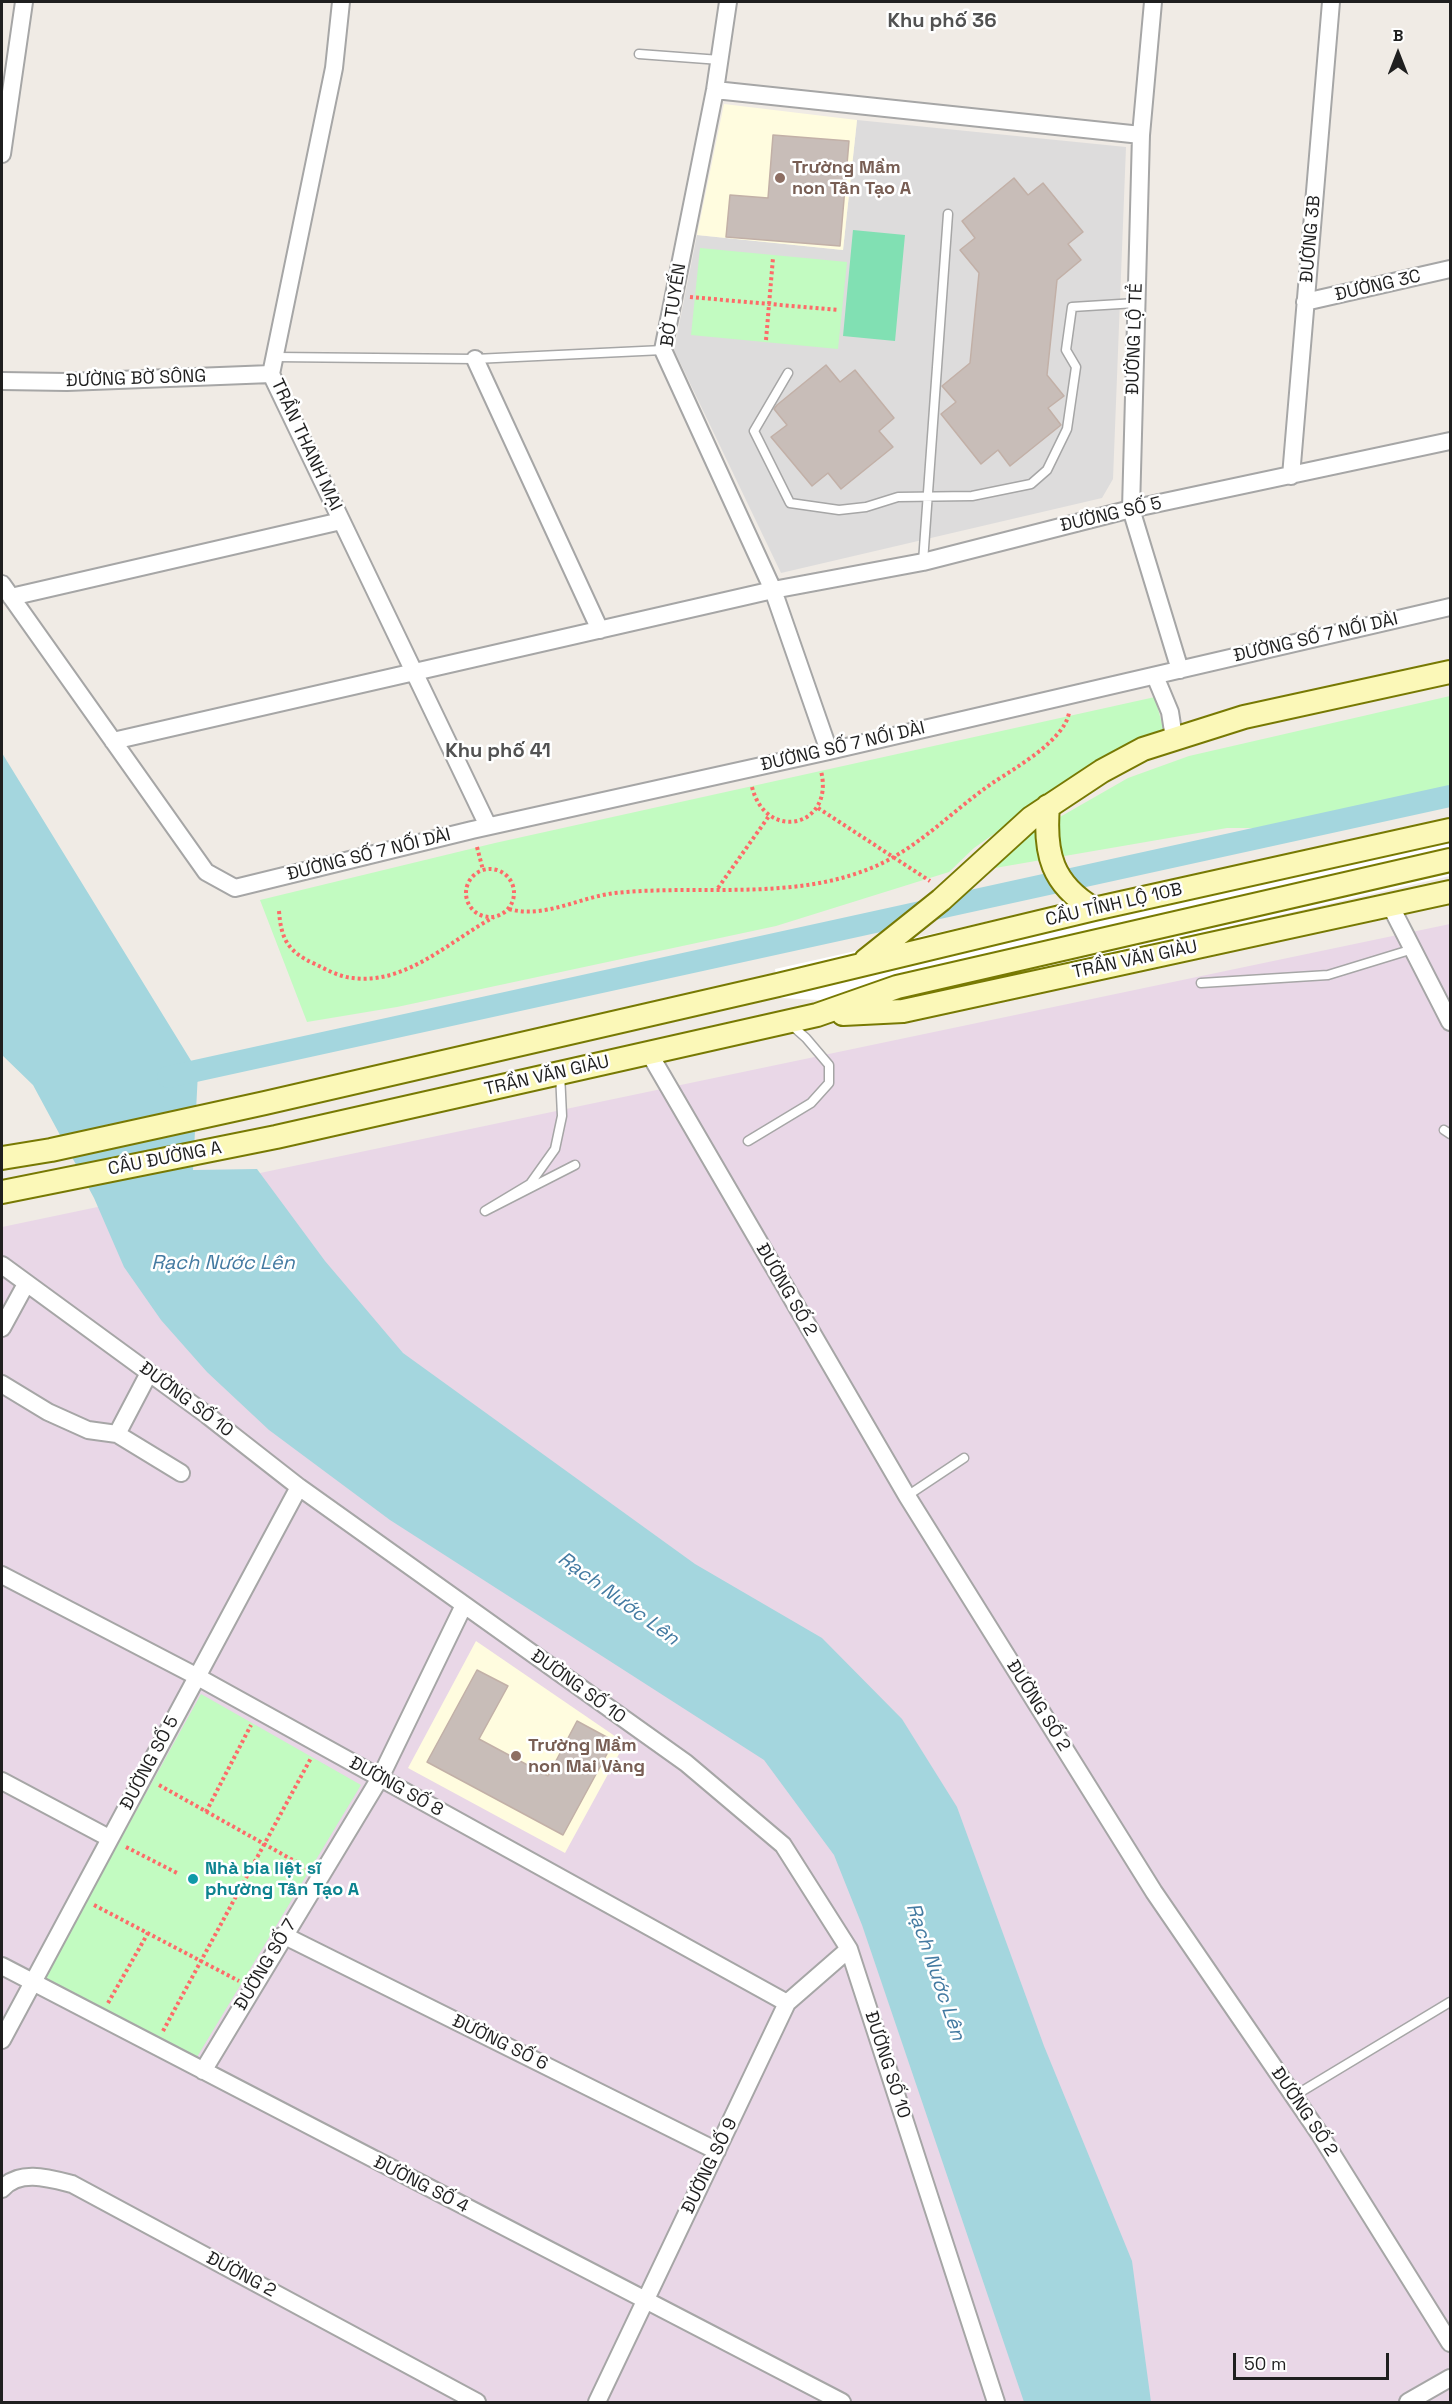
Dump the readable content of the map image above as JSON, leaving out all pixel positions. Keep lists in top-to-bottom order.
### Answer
{
  "streets": {
    "main road": ["CẦU TỈNH LỘ 10B", "TRẦN VĂN GIÀU", "CẦU ĐƯỜNG A"],
    "street": [
      "ĐƯỜNG 3B",
      "ĐƯỜNG 3C",
      "BỜ TUYẾN",
      "ĐƯỜNG LỘ TẺ",
      "ĐƯỜNG BỜ SÔNG",
      "TRẦN THANH MẠI",
      "ĐƯỜNG SỐ 5",
      "ĐƯỜNG SỐ 7 NỐI DÀI",
      "ĐƯỜNG SỐ 2",
      "ĐƯỜNG SỐ 10",
      "ĐƯỜNG SỐ 8",
      "ĐƯỜNG SỐ 7",
      "ĐƯỜNG SỐ 6",
      "ĐƯỜNG SỐ 9",
      "ĐƯỜNG SỐ 4",
      "ĐƯỜNG 2"
    ]
  },
  "crossings": [
    ["ĐƯỜNG 3B", "ĐƯỜNG 3C"],
    ["ĐƯỜNG 3B", "ĐƯỜNG SỐ 5"],
    ["BỜ TUYẾN", "ĐƯỜNG SỐ 5"],
    ["BỜ TUYẾN", "ĐƯỜNG SỐ 7 NỐI DÀI"],
    ["ĐƯỜNG LỘ TẺ", "ĐƯỜNG SỐ 5"],
    ["ĐƯỜNG LỘ TẺ", "ĐƯỜNG SỐ 7 NỐI DÀI"],
    ["ĐƯỜNG BỜ SÔNG", "TRẦN THANH MẠI"],
    ["TRẦN THANH MẠI", "ĐƯỜNG SỐ 5"],
    ["TRẦN THANH MẠI", "ĐƯỜNG SỐ 7 NỐI DÀI"],
    ["ĐƯỜNG SỐ 5", "ĐƯỜNG SỐ 7 NỐI DÀI"],
    ["ĐƯỜNG SỐ 5", "ĐƯỜNG SỐ 10"],
    ["ĐƯỜNG SỐ 5", "ĐƯỜNG SỐ 8"],
    ["ĐƯỜNG SỐ 5", "ĐƯỜNG SỐ 4"],
    ["CẦU TỈNH LỘ 10B", "TRẦN VĂN GIÀU"],
    ["TRẦN VĂN GIÀU", "CẦU ĐƯỜNG A"],
    ["TRẦN VĂN GIÀU", "ĐƯỜNG SỐ 2"],
    ["ĐƯỜNG SỐ 10", "ĐƯỜNG SỐ 7"],
    ["ĐƯỜNG SỐ 10", "ĐƯỜNG SỐ 9"],
    ["ĐƯỜNG SỐ 8", "ĐƯỜNG SỐ 7"],
    ["ĐƯỜNG SỐ 8", "ĐƯỜNG SỐ 9"],
    ["ĐƯỜNG SỐ 7", "ĐƯỜNG SỐ 6"],
    ["ĐƯỜNG SỐ 7", "ĐƯỜNG SỐ 4"],
    ["ĐƯỜNG SỐ 6", "ĐƯỜNG SỐ 9"],
    ["ĐƯỜNG SỐ 9", "ĐƯỜNG SỐ 4"]
  ],
  "districts": ["Khu phố 36", "Khu phố 41"],
  "water": ["Rạch Nước Lên"],
  "places": ["Trường Mầm non Tân Tạo A", "Trường Mầm non Mai Vàng", "Nhà bia liệt sĩ phường Tân Tạo A"],
  "scale_bar": "50 m",
  "north": "top"
}
